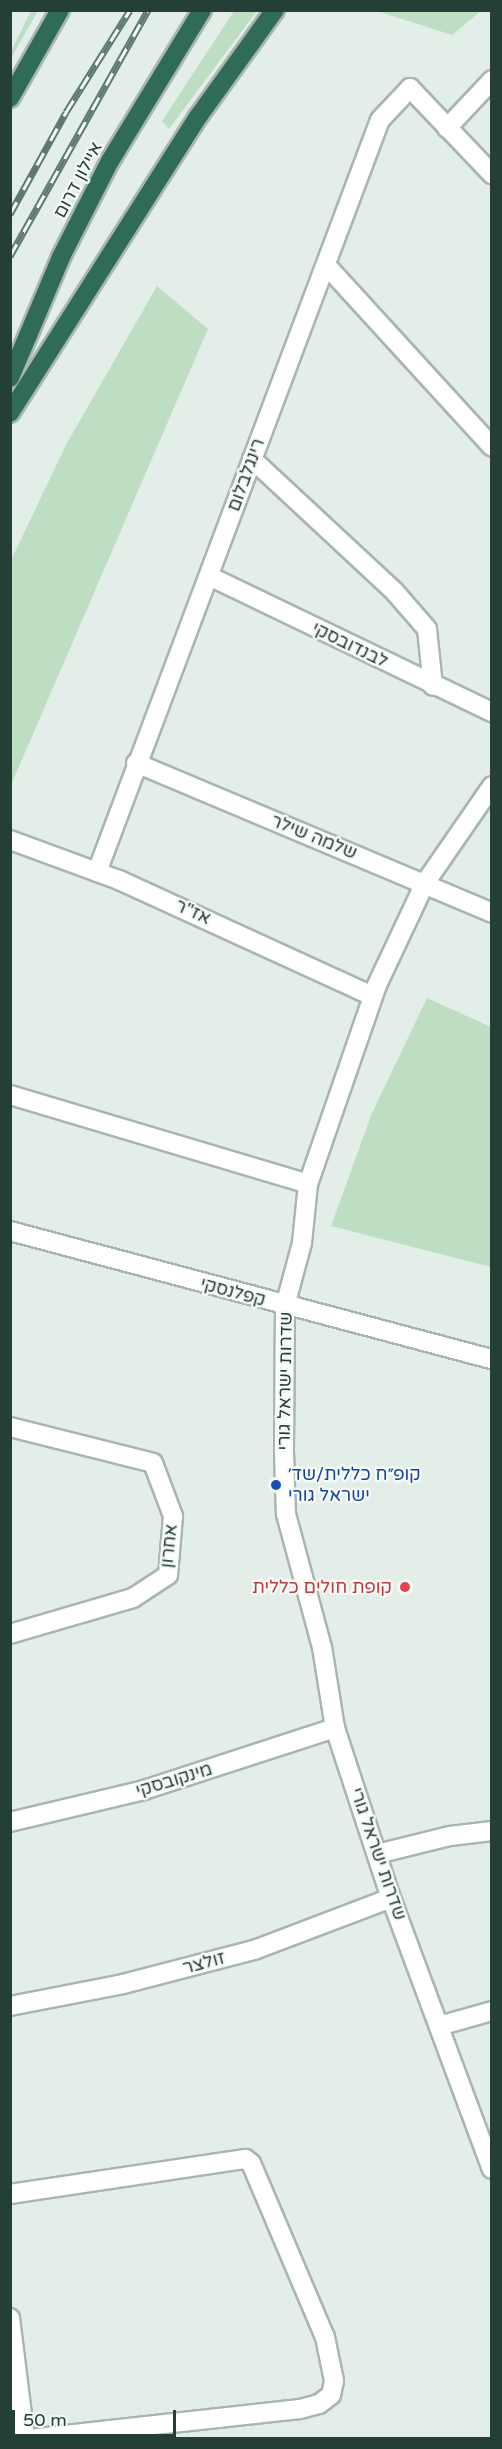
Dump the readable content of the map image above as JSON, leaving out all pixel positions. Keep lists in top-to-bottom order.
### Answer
{
  "streets": {
    "highway": ["איילון דרום"],
    "street": [
      "רינגלבלום",
      "לבנדובסקי",
      "שלמה שילר",
      "אז\"ר",
      "קפלנסקי",
      "שדרות ישראל גורי",
      "אחרון",
      "מינקובסקי",
      "זולצר"
    ]
  },
  "crossings": [
    ["רינגלבלום", "לבנדובסקי"],
    ["רינגלבלום", "שלמה שילר"],
    ["רינגלבלום", "אז\"ר"],
    ["שלמה שילר", "שדרות ישראל גורי"],
    ["אז\"ר", "שדרות ישראל גורי"],
    ["קפלנסקי", "שדרות ישראל גורי"],
    ["שדרות ישראל גורי", "מינקובסקי"],
    ["שדרות ישראל גורי", "זולצר"]
  ],
  "places": ["קופ״ח כללית/שד׳ ישראל גורי", "קופת חולים כללית"],
  "scale_bar": "50 m"
}
